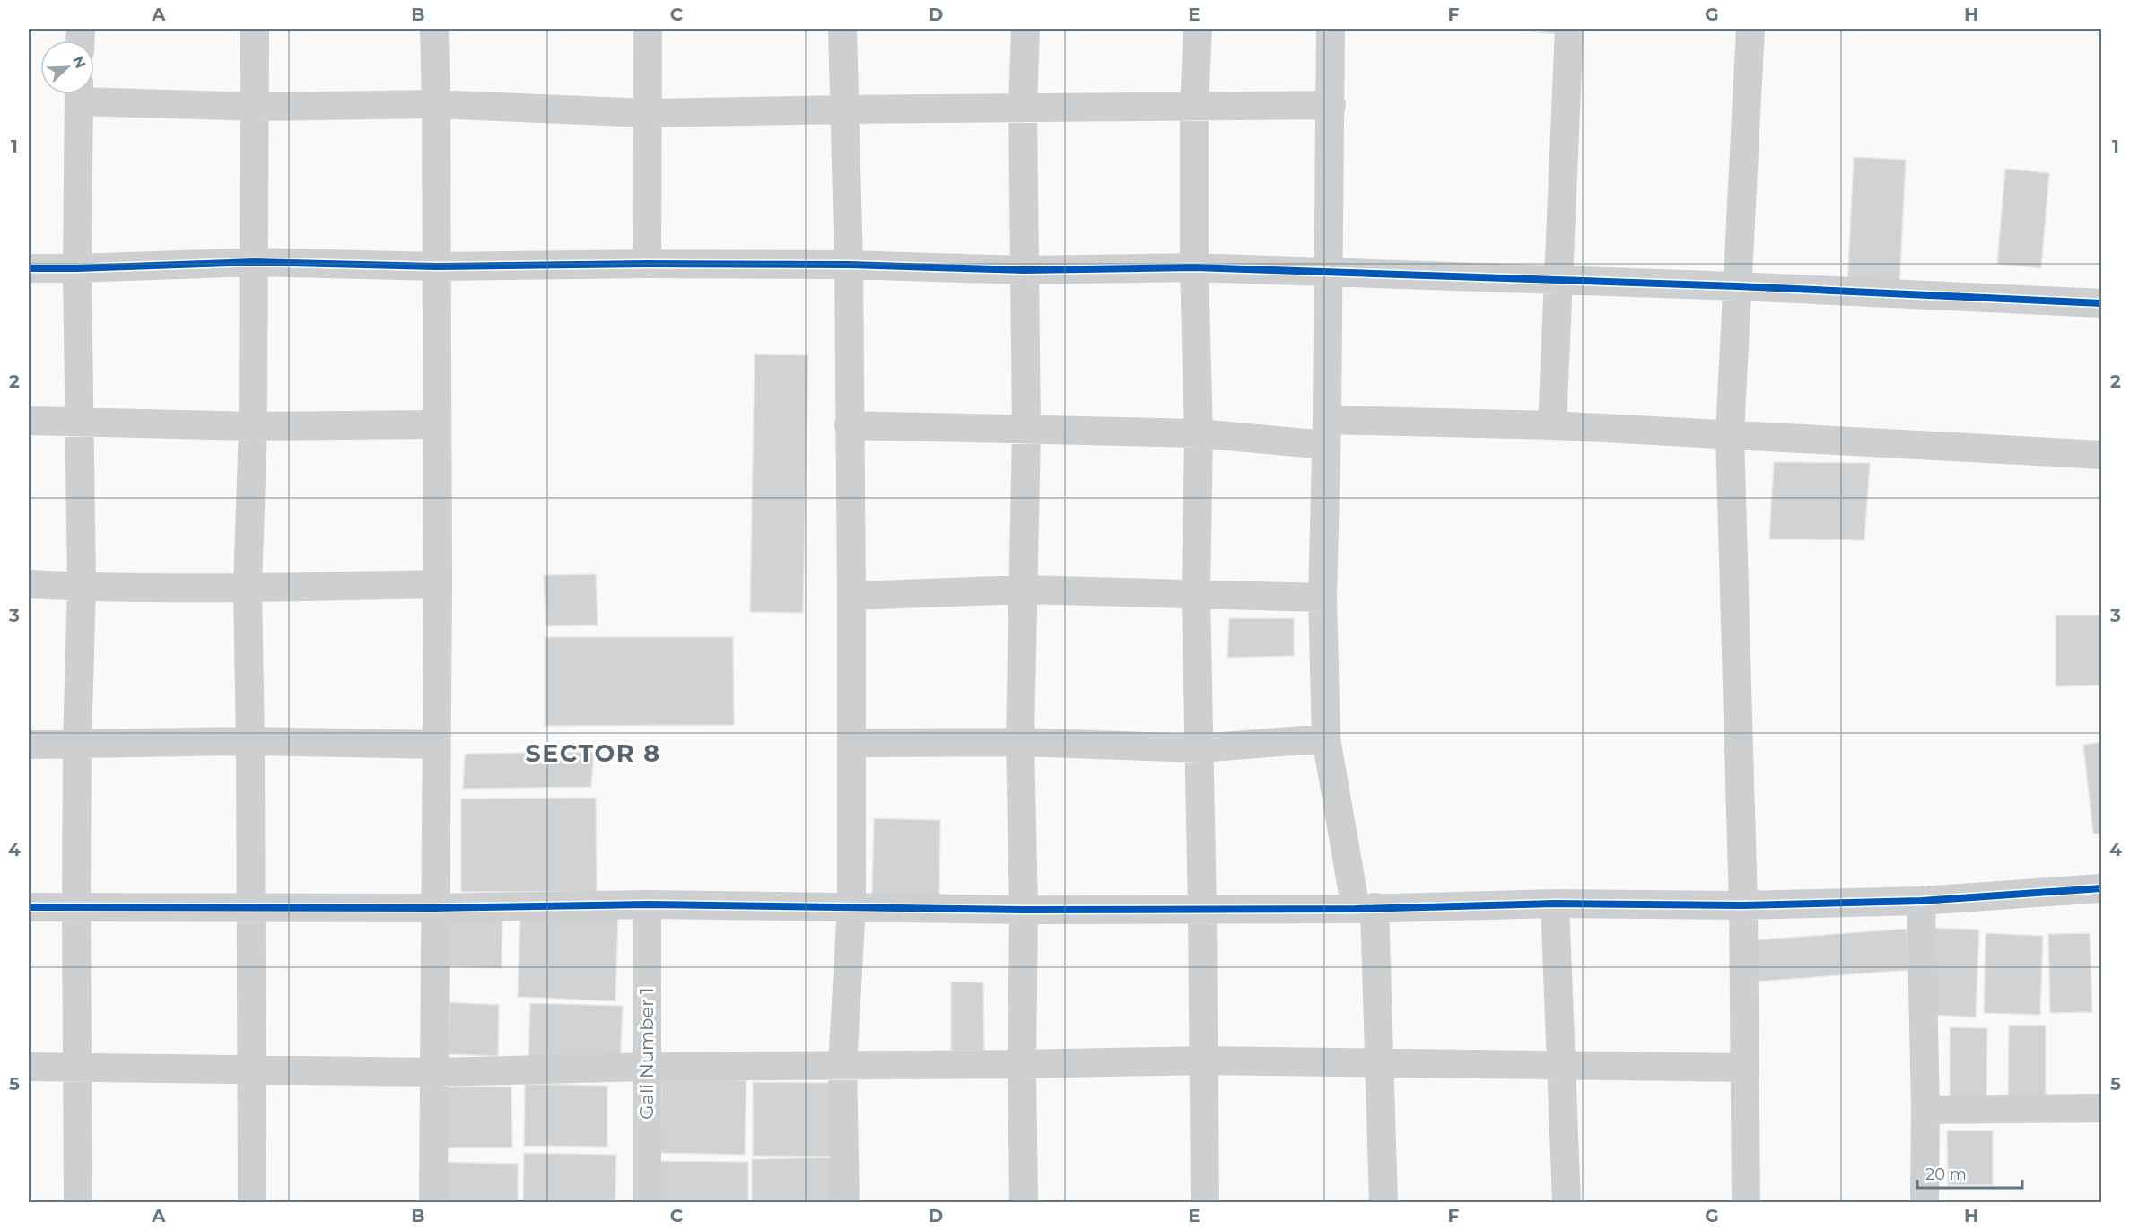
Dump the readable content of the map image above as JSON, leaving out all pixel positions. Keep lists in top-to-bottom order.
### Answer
{
  "streets": {
    "street": ["Gali Number 1"]
  },
  "districts": ["SECTOR 8"],
  "scale_bar": "20 m",
  "north": "top right",
  "grid": {
    "columns": [
      "A",
      "B",
      "C",
      "D",
      "E",
      "F",
      "G",
      "H"
    ],
    "rows": [
      "1",
      "2",
      "3",
      "4",
      "5"
    ]
  }
}
